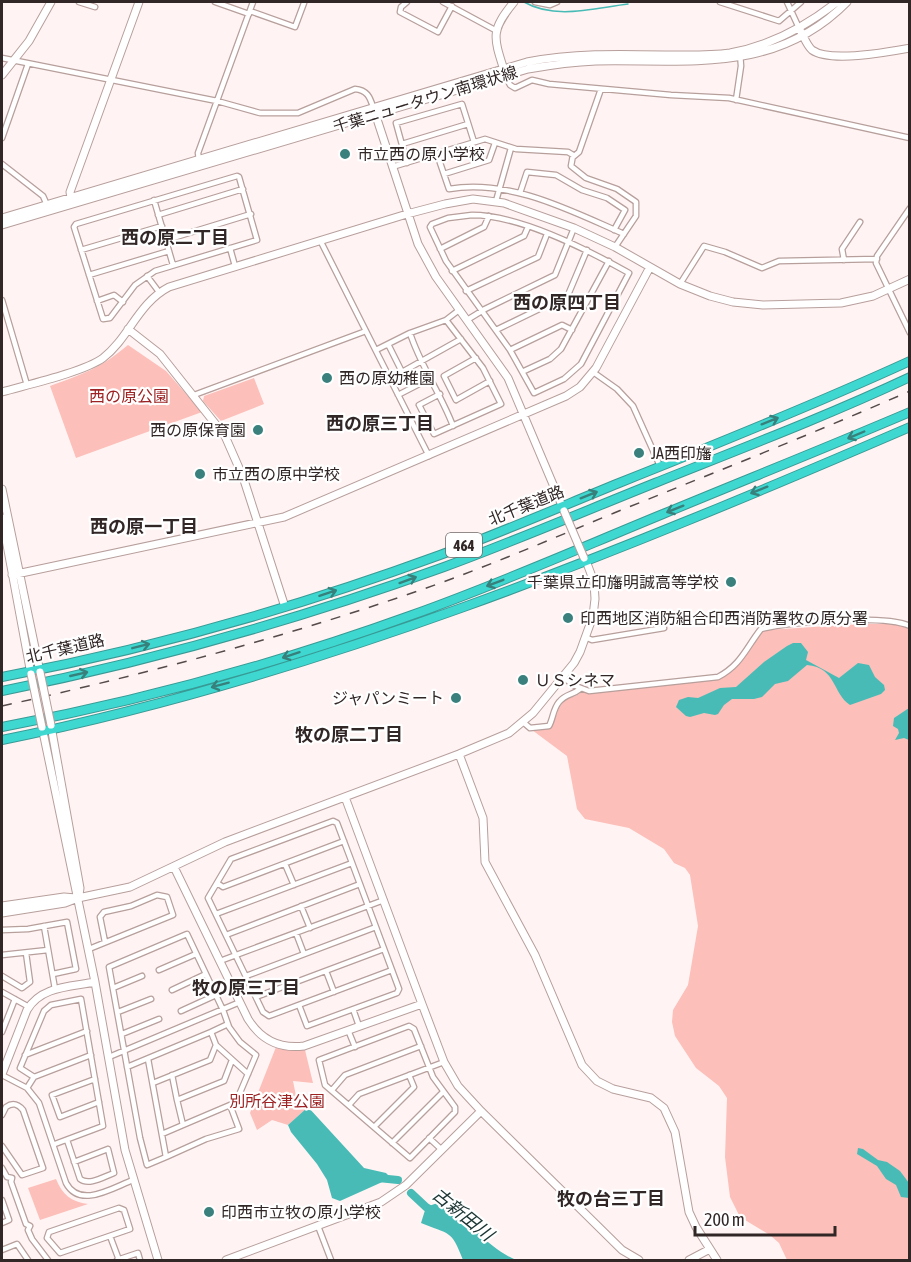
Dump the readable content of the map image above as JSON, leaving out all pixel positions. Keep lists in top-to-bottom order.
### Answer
{
  "streets": {
    "highway": ["北千葉道路", "464"],
    "street": ["千葉ニュータウン南環状線"]
  },
  "districts": [
    "西の原二丁目",
    "西の原四丁目",
    "西の原三丁目",
    "西の原一丁目",
    "牧の原二丁目",
    "牧の原三丁目",
    "牧の台三丁目"
  ],
  "water": ["古新田川"],
  "parks": ["西の原公園", "別所谷津公園"],
  "places": [
    "市立西の原小学校",
    "西の原幼稚園",
    "西の原保育園",
    "JA西印旛",
    "市立西の原中学校",
    "千葉県立印旛明誠高等学校",
    "印西地区消防組合印西消防署牧の原分署",
    "ＵＳシネマ",
    "ジャパンミート",
    "印西市立牧の原小学校"
  ],
  "scale_bar": "200 m"
}
